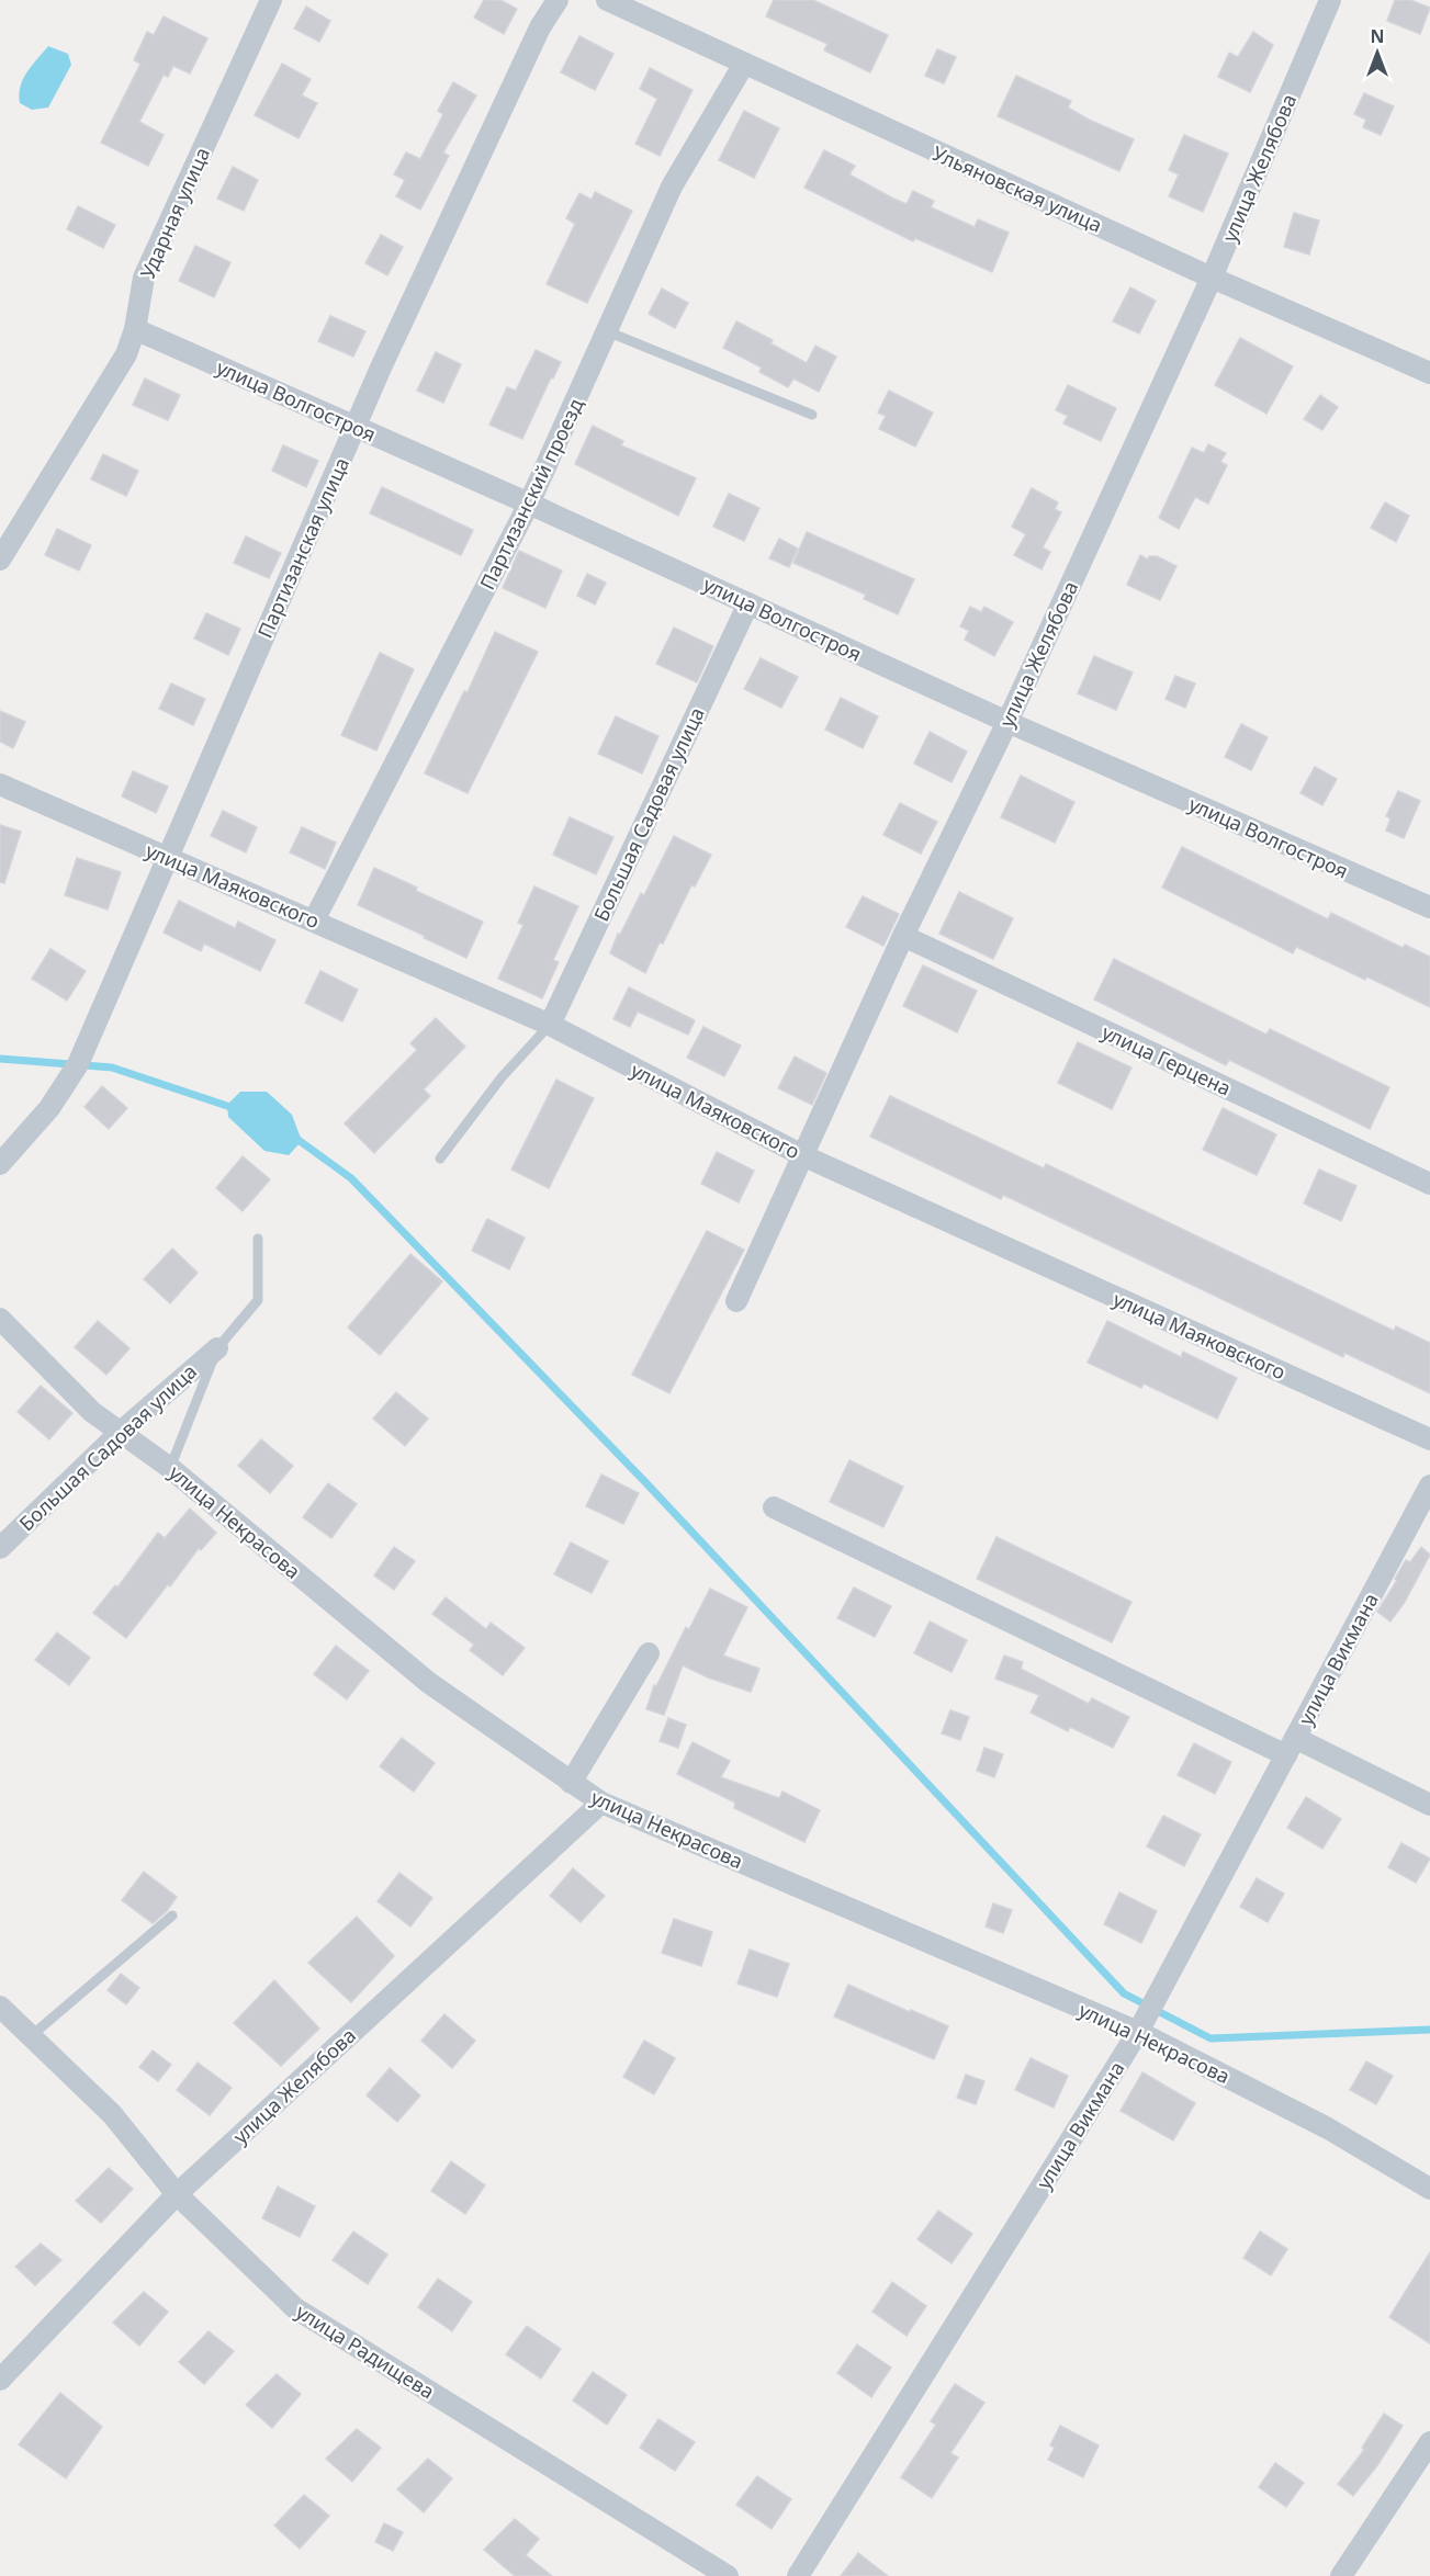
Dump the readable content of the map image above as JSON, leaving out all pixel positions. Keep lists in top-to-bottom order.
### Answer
{
  "streets": {
    "street": [
      "улица Желябова",
      "Ульяновская улица",
      "Ударная улица",
      "улица Волгостроя",
      "Партизанский проезд",
      "Партизанская улица",
      "Большая Садовая улица",
      "улица Маяковского",
      "улица Герцена",
      "улица Некрасова",
      "улица Викмана",
      "улица Радищева"
    ]
  },
  "crossings": [
    ["улица Желябова", "Ульяновская улица"],
    ["улица Желябова", "улица Волгостроя"],
    ["улица Желябова", "улица Маяковского"],
    ["улица Желябова", "улица Герцена"],
    ["улица Желябова", "улица Некрасова"],
    ["улица Желябова", "улица Радищева"],
    ["Ульяновская улица", "Партизанский проезд"],
    ["Ударная улица", "улица Волгостроя"],
    ["улица Волгостроя", "Партизанский проезд"],
    ["улица Волгостроя", "Партизанская улица"],
    ["улица Волгостроя", "Большая Садовая улица"],
    ["Партизанский проезд", "улица Маяковского"],
    ["Партизанская улица", "улица Маяковского"],
    ["Большая Садовая улица", "улица Маяковского"],
    ["Большая Садовая улица", "улица Некрасова"],
    ["улица Некрасова", "улица Викмана"]
  ],
  "north": "top"
}
